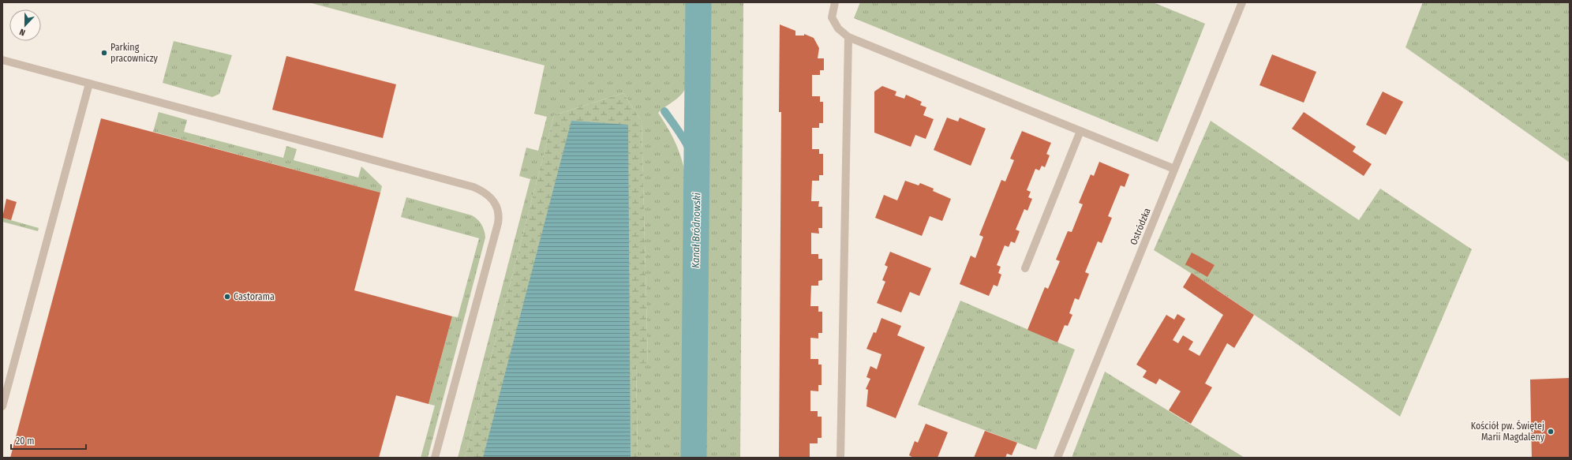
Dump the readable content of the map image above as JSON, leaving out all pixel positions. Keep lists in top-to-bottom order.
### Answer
{
  "streets": {
    "street": ["Ostródzka"]
  },
  "water": ["Kanał Bródnowski"],
  "places": ["Parking pracowniczy", "Castorama", "Kościół pw. Świętej Marii Magdaleny"],
  "scale_bar": "20 m",
  "north": "bottom"
}
